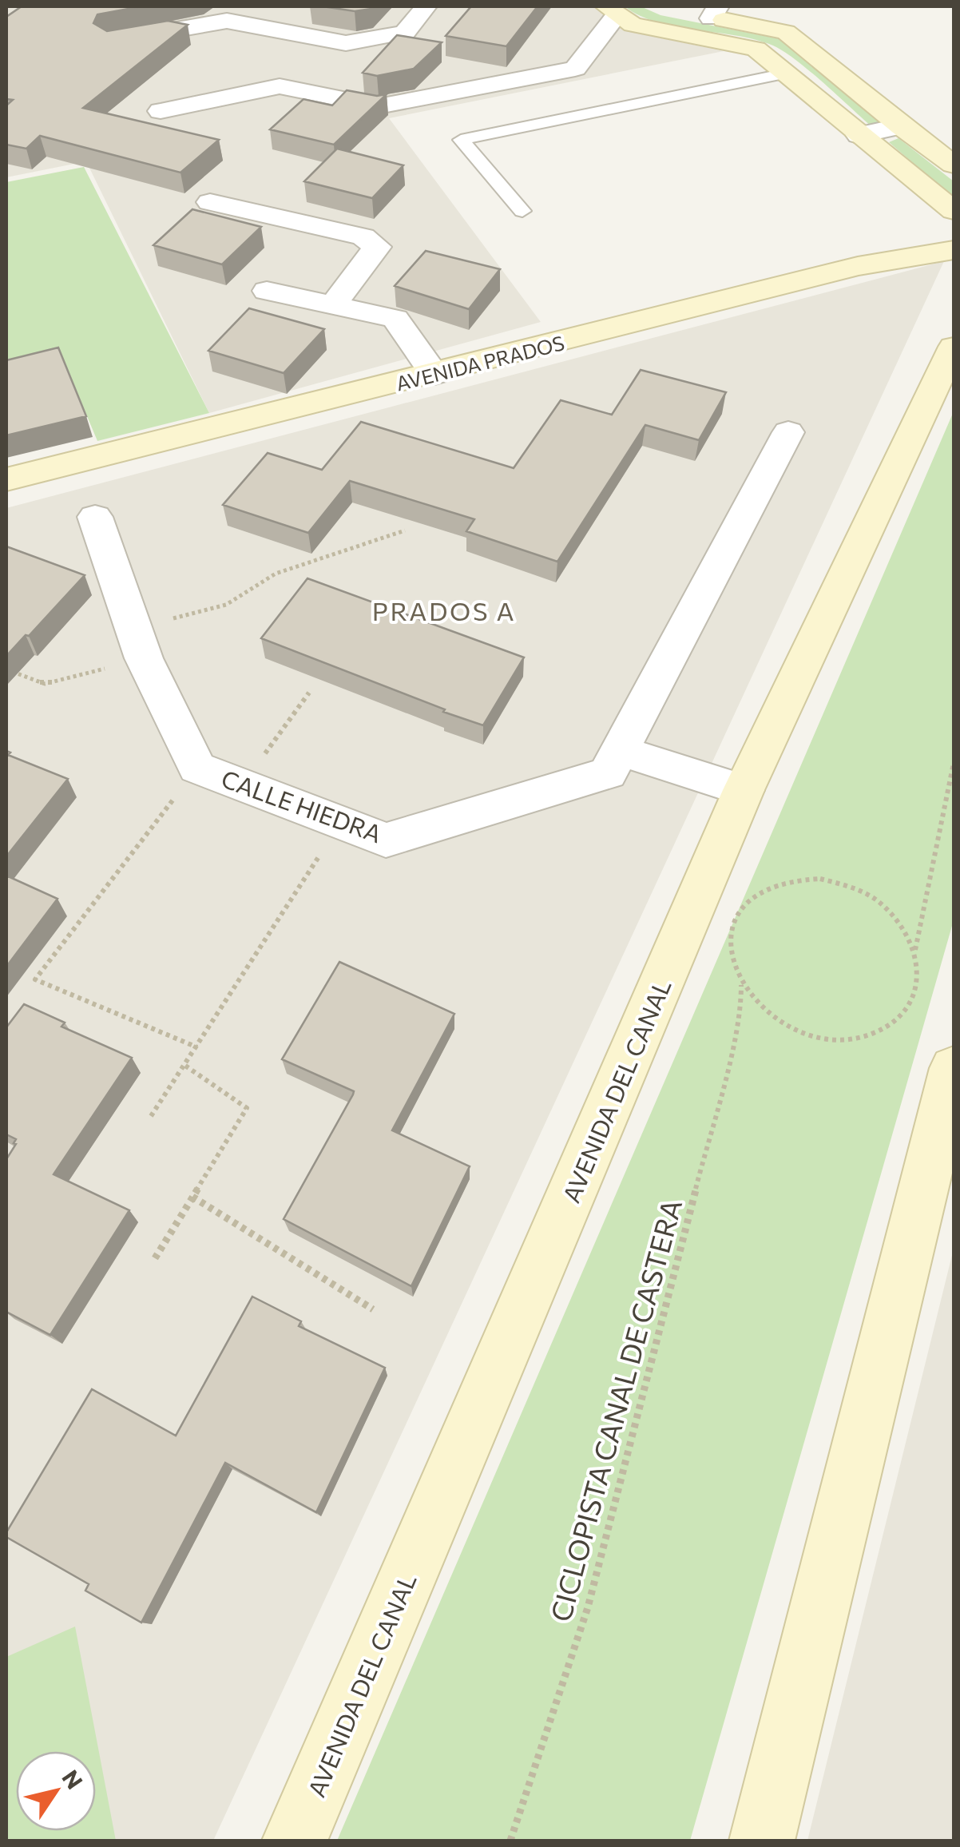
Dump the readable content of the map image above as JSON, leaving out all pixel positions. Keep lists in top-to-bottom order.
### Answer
{
  "streets": {
    "main road": ["AVENIDA PRADOS", "AVENIDA DEL CANAL"],
    "street": ["CALLE HIEDRA"],
    "path": ["CICLOPISTA CANAL DE CASTERA"]
  },
  "districts": ["PRADOS A"],
  "north": "top right"
}
